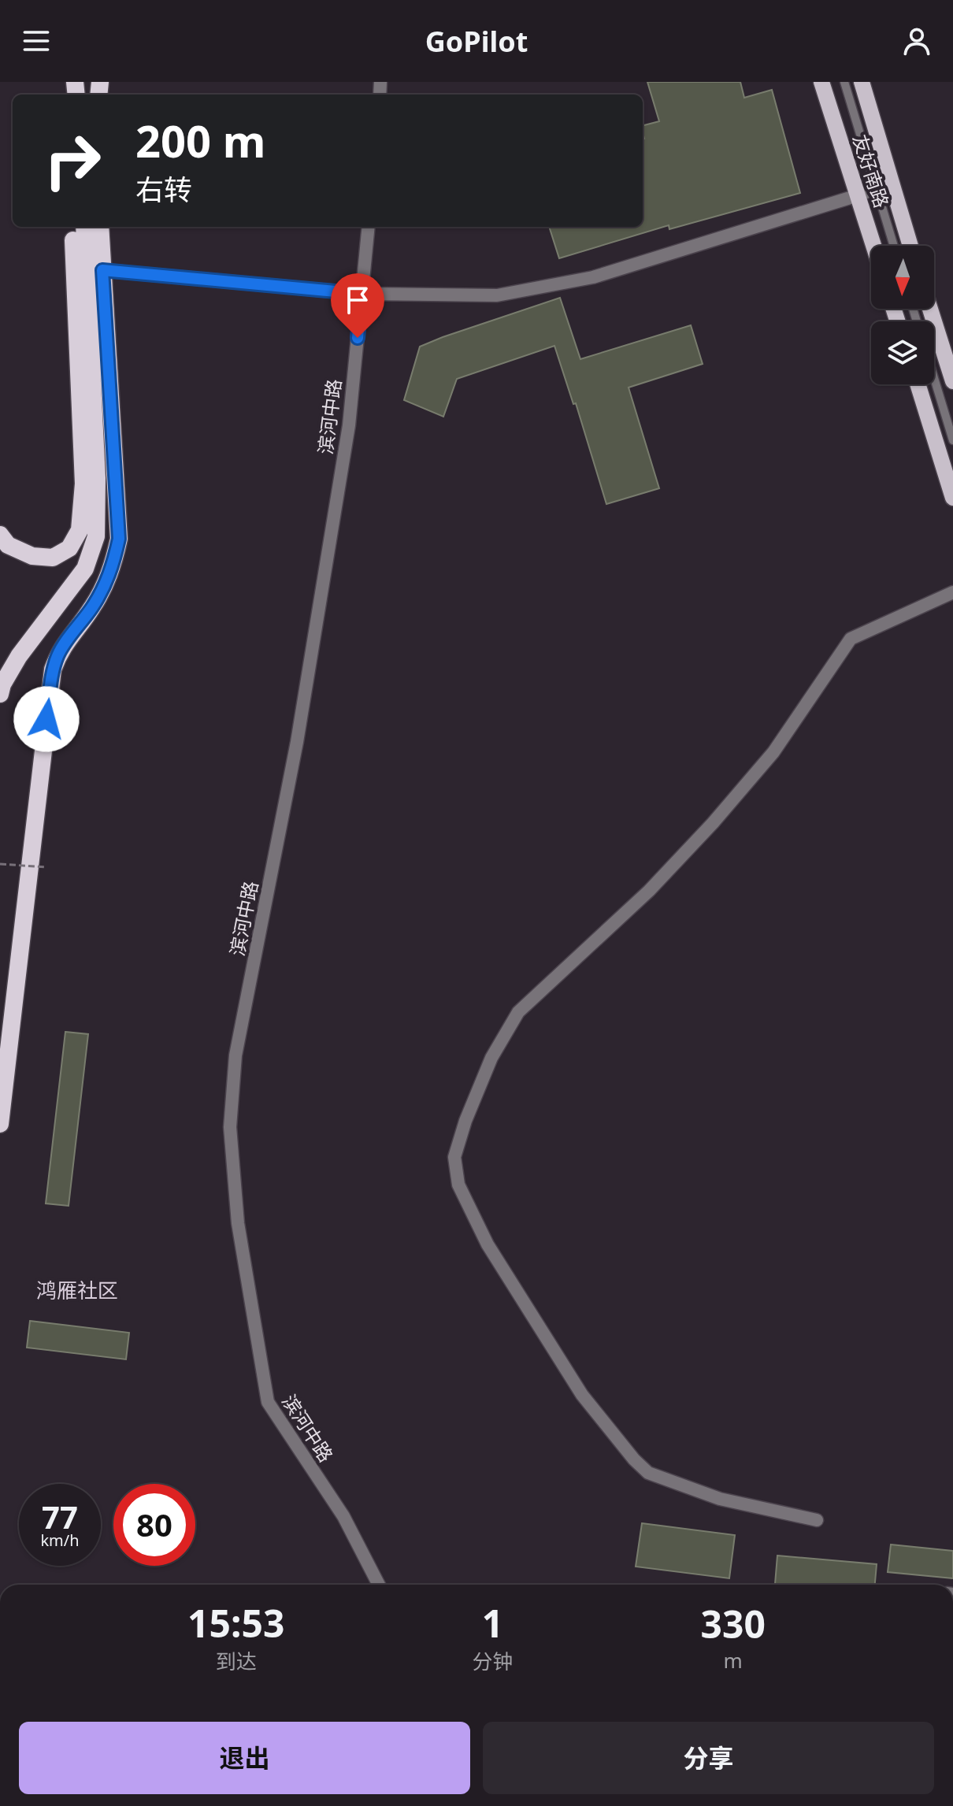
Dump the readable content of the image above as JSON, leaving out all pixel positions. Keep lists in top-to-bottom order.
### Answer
{
  "streets": {
    "main road": ["友好南路"],
    "street": ["滨河中路"]
  },
  "districts": ["鸿雁社区"],
  "north": "bottom",
  "page": {
    "header": "GoPilot",
    "turn": ["200 m", "右转"],
    "speed": "77 km/h",
    "limit": "80",
    "eta": [
      "15:53",
      "到达",
      "1",
      "分钟",
      "330",
      "m"
    ],
    "buttons": ["退出", "分享"]
  }
}
